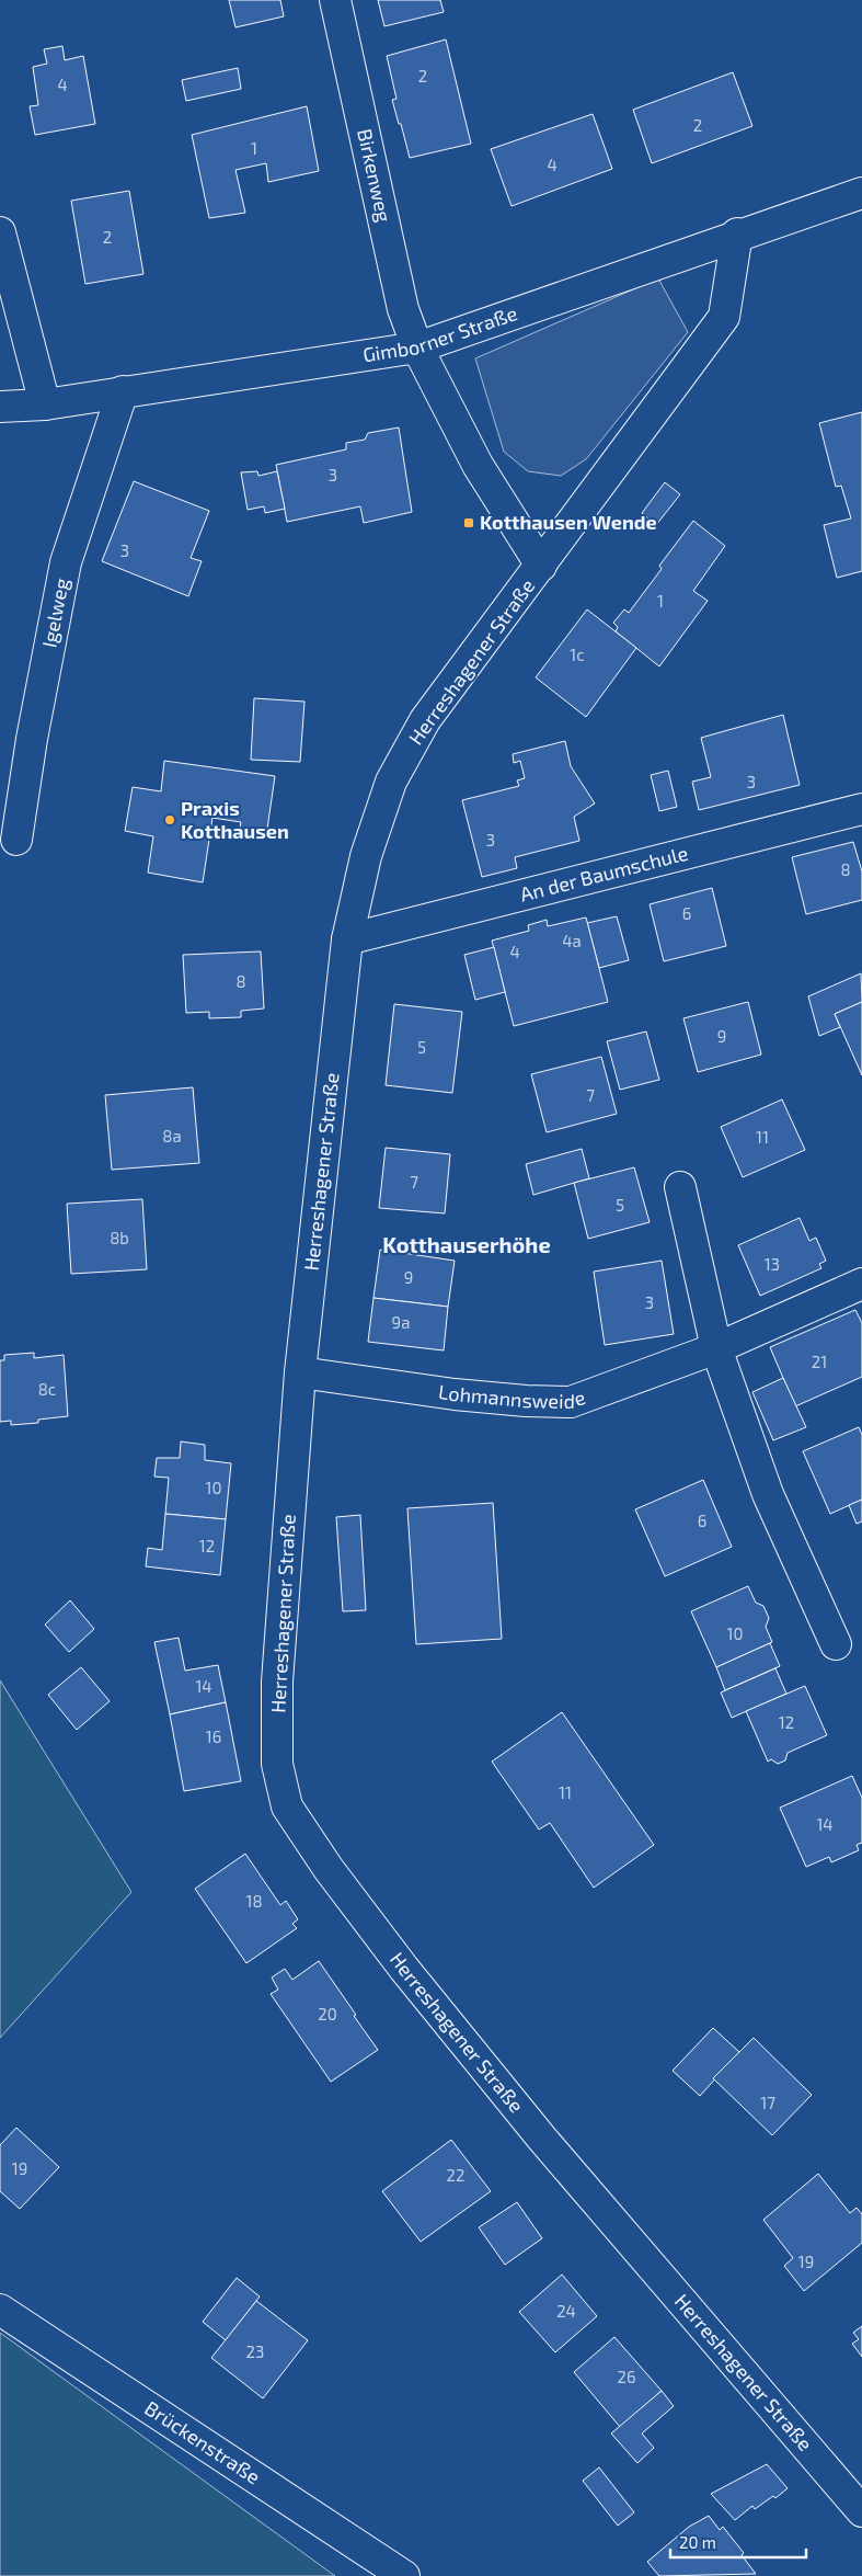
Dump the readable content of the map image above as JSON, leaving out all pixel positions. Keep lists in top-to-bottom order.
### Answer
{
  "streets": {
    "street": [
      "Birkenweg",
      "Gimborner Straße",
      "Igelweg",
      "Herreshagener Straße",
      "An der Baumschule",
      "Lohmannsweide",
      "Brückenstraße"
    ]
  },
  "crossings": [
    ["Birkenweg", "Gimborner Straße"],
    ["Birkenweg", "Herreshagener Straße"],
    ["Gimborner Straße", "Igelweg"],
    ["Gimborner Straße", "Herreshagener Straße"],
    ["Herreshagener Straße", "An der Baumschule"],
    ["Herreshagener Straße", "Lohmannsweide"]
  ],
  "districts": ["Kotthauserhöhe"],
  "places": {
    "transit": ["Kotthausen Wende"],
    "other": ["Praxis Kotthausen"]
  },
  "house_numbers": [
    "2",
    "4",
    "2",
    "1",
    "4",
    "2",
    "3",
    "3",
    "1",
    "1c",
    "3",
    "3",
    "8",
    "6",
    "4a",
    "4",
    "8",
    "9",
    "5",
    "7",
    "8a",
    "11",
    "7",
    "5",
    "8b",
    "13",
    "9",
    "3",
    "9a",
    "21",
    "8c",
    "10",
    "6",
    "12",
    "10",
    "14",
    "12",
    "16",
    "11",
    "14",
    "18",
    "20",
    "17",
    "19",
    "22",
    "19",
    "24",
    "23",
    "26"
  ],
  "scale_bar": "20 m"
}
